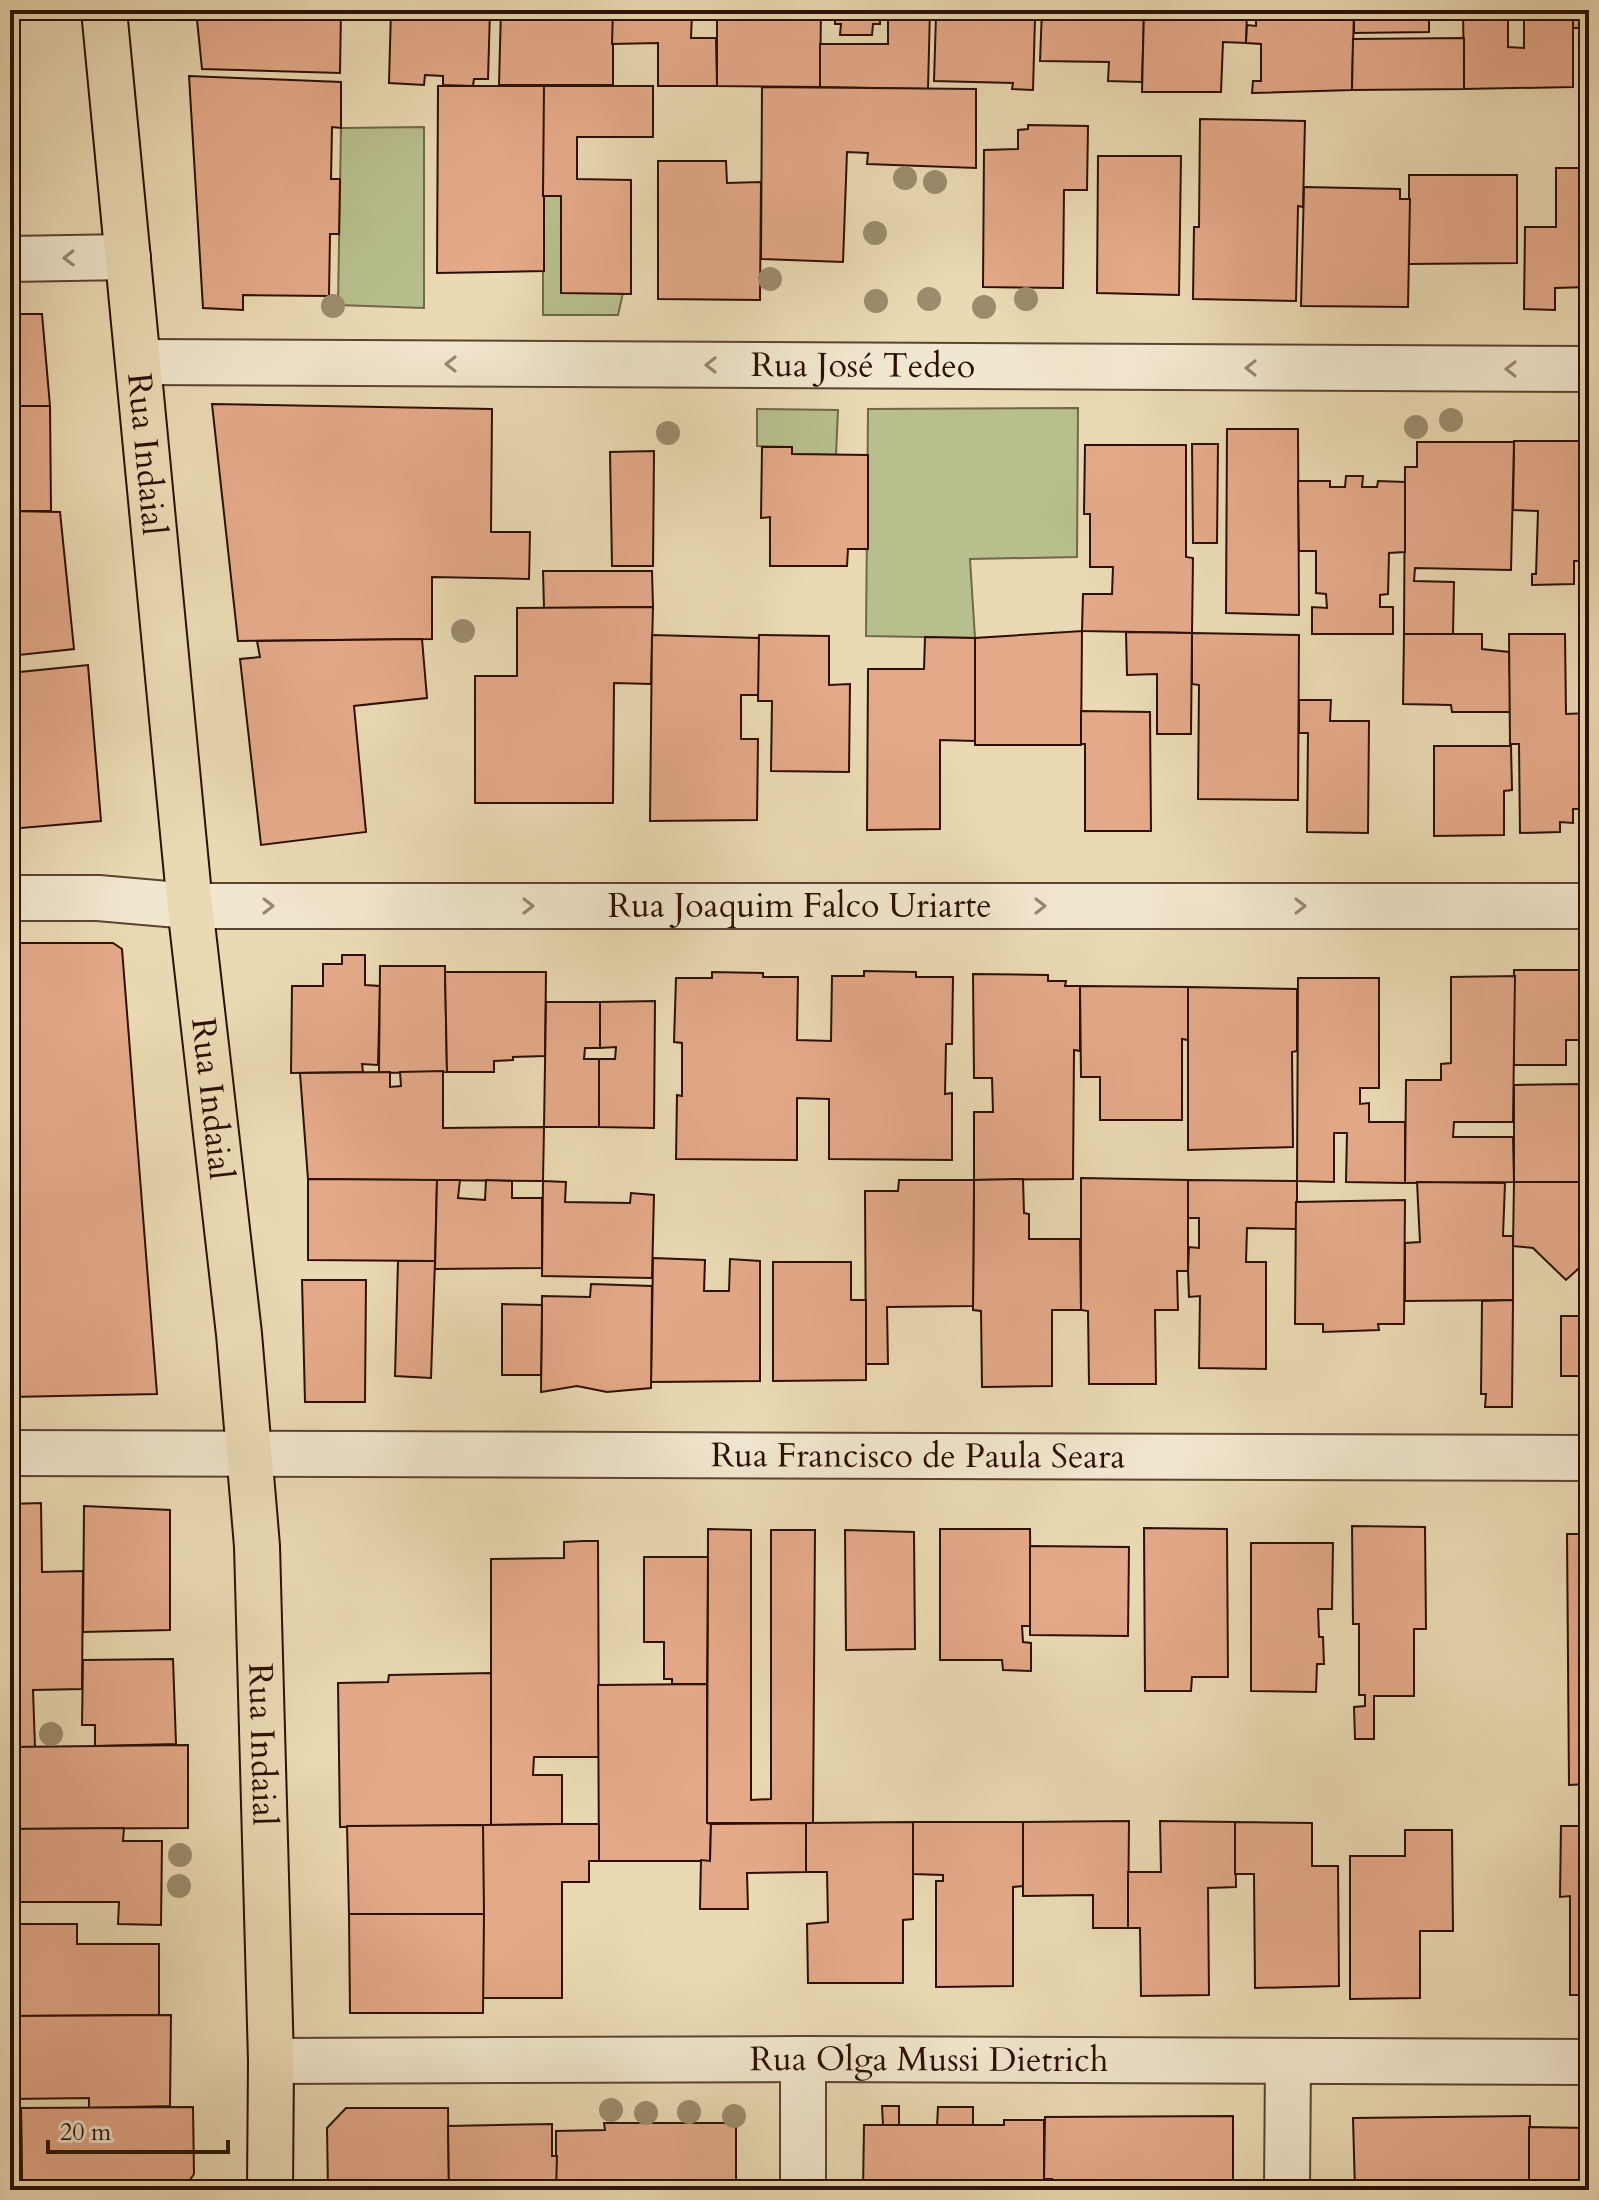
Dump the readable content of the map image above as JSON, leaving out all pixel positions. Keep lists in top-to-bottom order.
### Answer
{
  "streets": {
    "main road": ["Rua Indaial"],
    "street": [
      "Rua José Tedeo",
      "Rua Joaquim Falco Uriarte",
      "Rua Francisco de Paula Seara",
      "Rua Olga Mussi Dietrich"
    ]
  },
  "crossings": [
    ["Rua José Tedeo", "Rua Indaial"],
    ["Rua Indaial", "Rua Joaquim Falco Uriarte"],
    ["Rua Indaial", "Rua Francisco de Paula Seara"],
    ["Rua Indaial", "Rua Olga Mussi Dietrich"]
  ],
  "one_way": ["Rua José Tedeo", "Rua Joaquim Falco Uriarte"],
  "scale_bar": "20 m"
}
